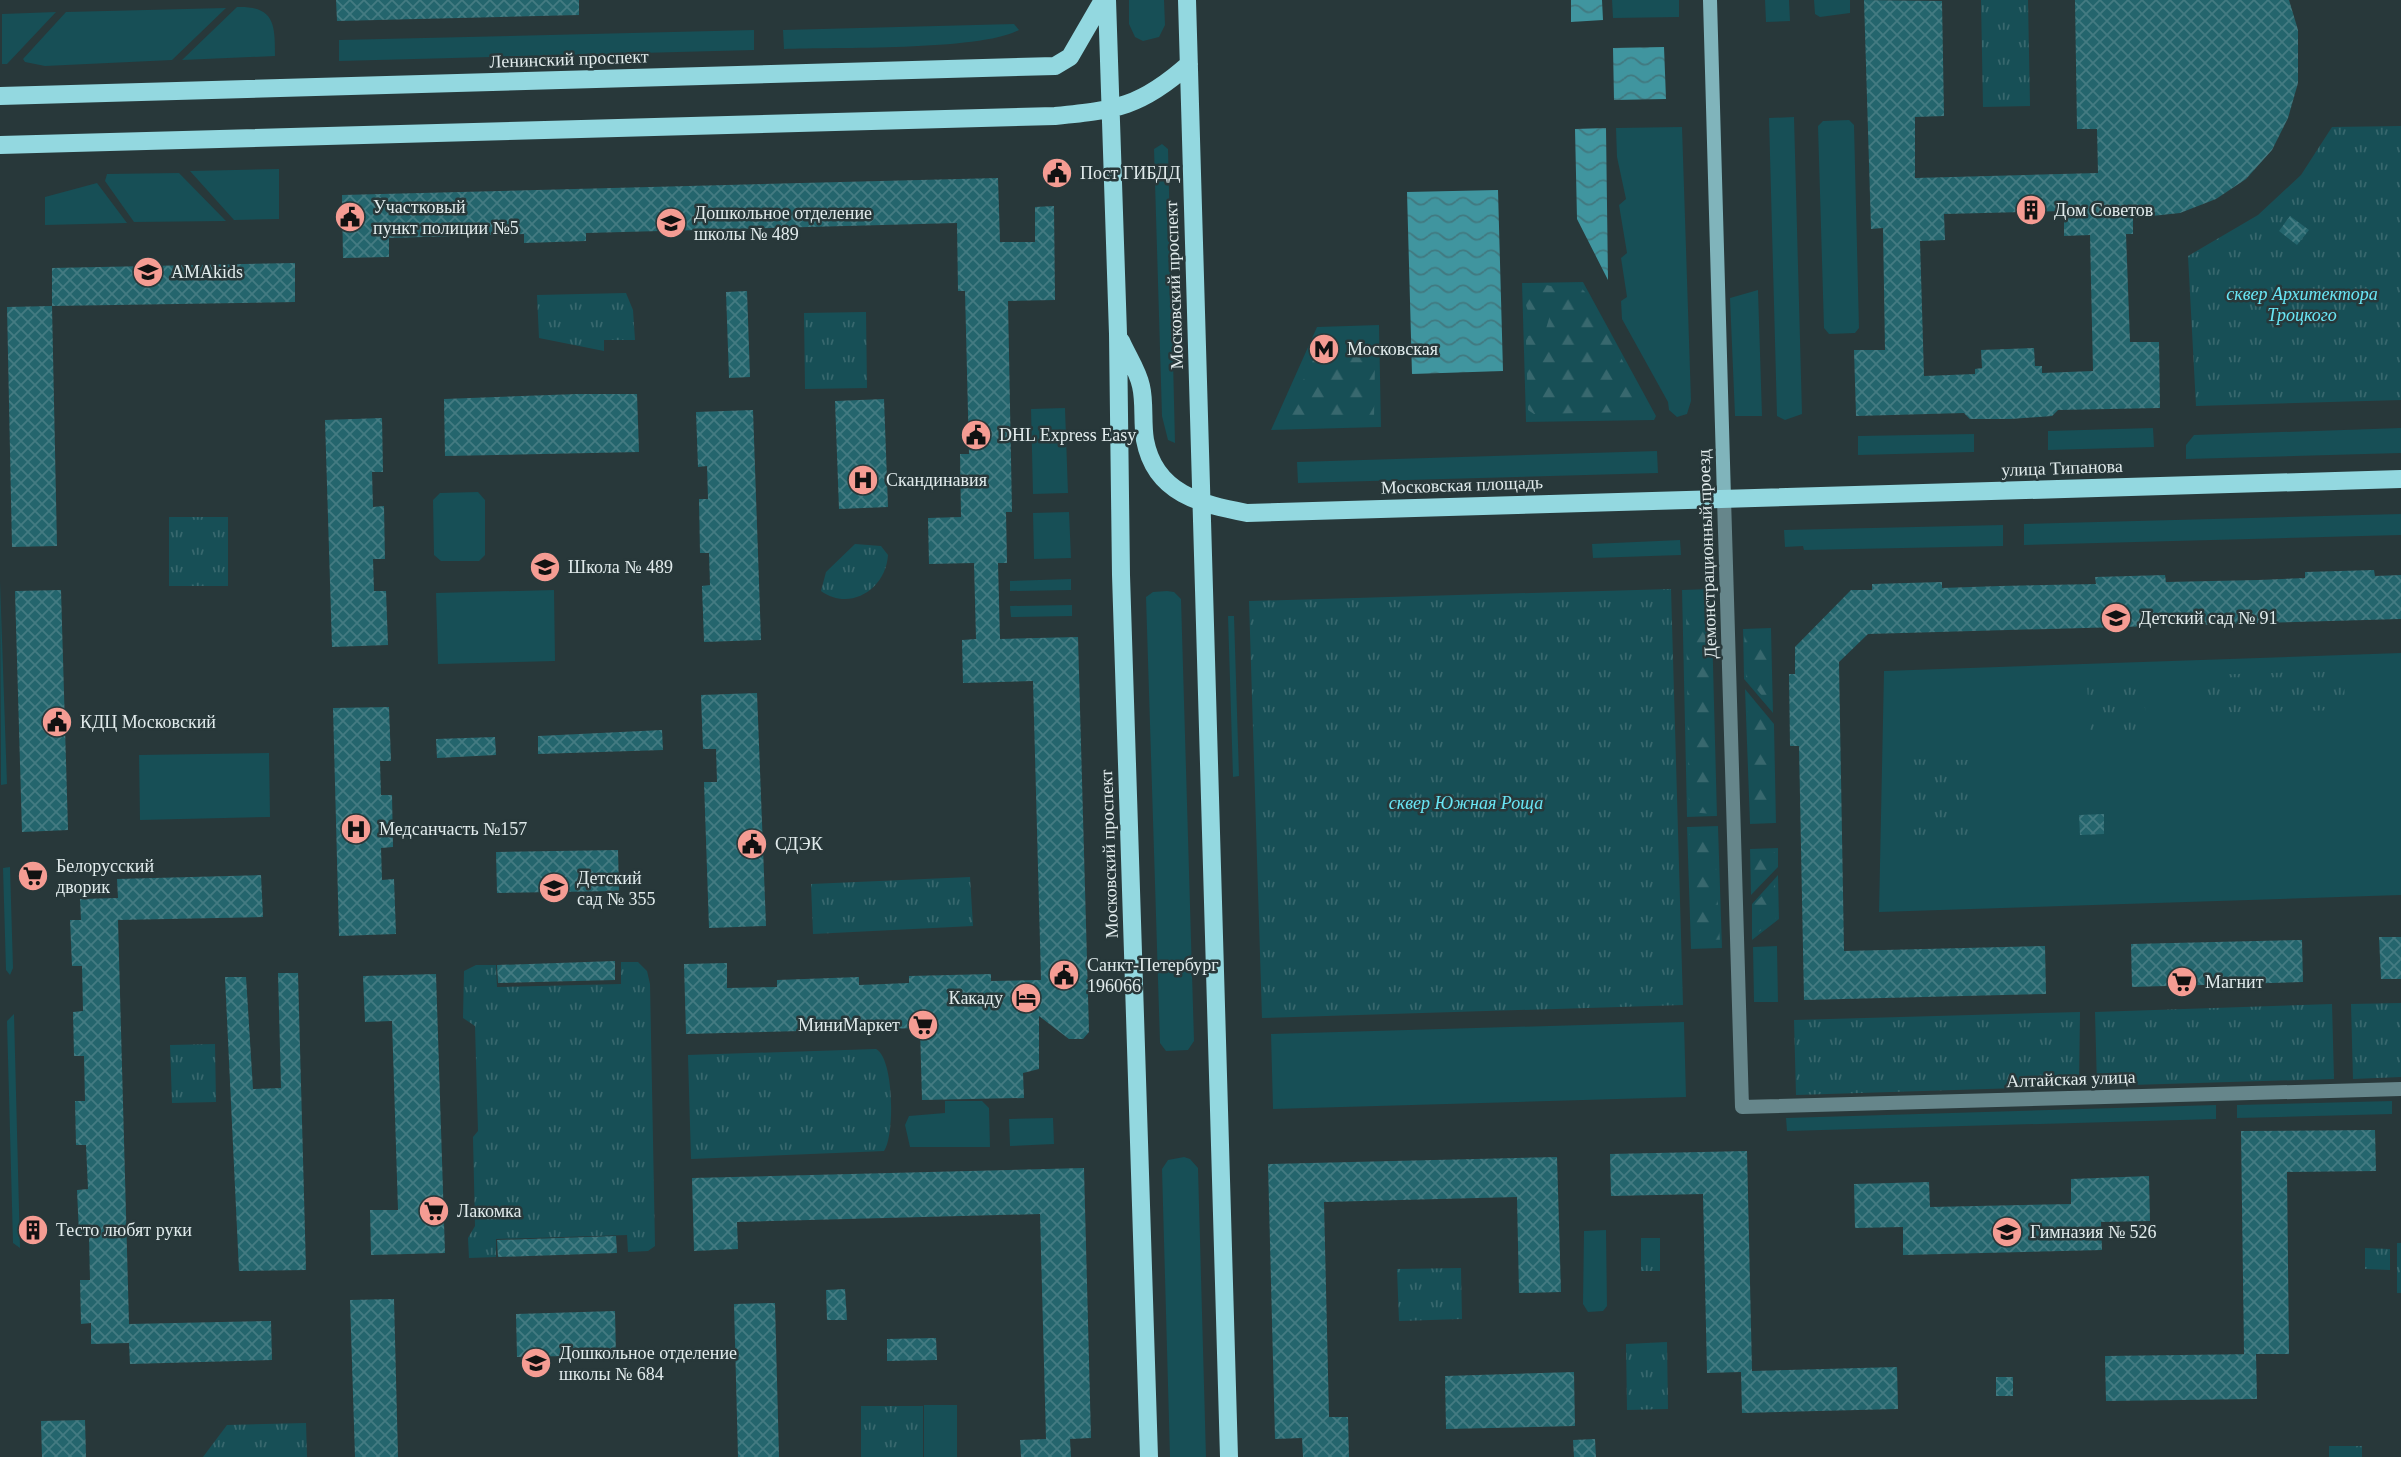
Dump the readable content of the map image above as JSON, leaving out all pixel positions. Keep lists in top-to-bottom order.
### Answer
{
  "streets": {
    "main road": [
      "Ленинский проспект",
      "Московский проспект",
      "улица Типанова",
      "Московская площадь"
    ],
    "street": ["Демонстрационный проезд", "Алтайская улица"]
  },
  "crossings": [
    ["Ленинский проспект", "Московский проспект"],
    ["Московский проспект", "Московская площадь"],
    ["улица Типанова", "Московская площадь"],
    ["улица Типанова", "Демонстрационный проезд"],
    ["Московская площадь", "Демонстрационный проезд"],
    ["Демонстрационный проезд", "Алтайская улица"]
  ],
  "parks": ["сквер Архитектора Троцкого", "сквер Южная Роща"],
  "places": {
    "public building": [
      "Пост ГИБДД",
      "Участковый пункт полиции №5",
      "DHL Express Easy",
      "КДЦ Московский",
      "СДЭК",
      "Санкт-Петербург 196066"
    ],
    "building": ["Дом Советов", "Тесто любят руки"],
    "school or university": [
      "Дошкольное отделение школы № 489",
      "AMAkids",
      "Школа № 489",
      "Детский сад № 91",
      "Детский сад № 355",
      "Гимназия № 526",
      "Дошкольное отделение школы № 684"
    ],
    "metro station": ["Московская"],
    "hospital": ["Скандинавия", "Медсанчасть №157"],
    "supermarket": [
      "Белорусский дворик",
      "Магнит",
      "МиниМаркет",
      "Лакомка"
    ],
    "hotel": ["Какаду"]
  }
}
